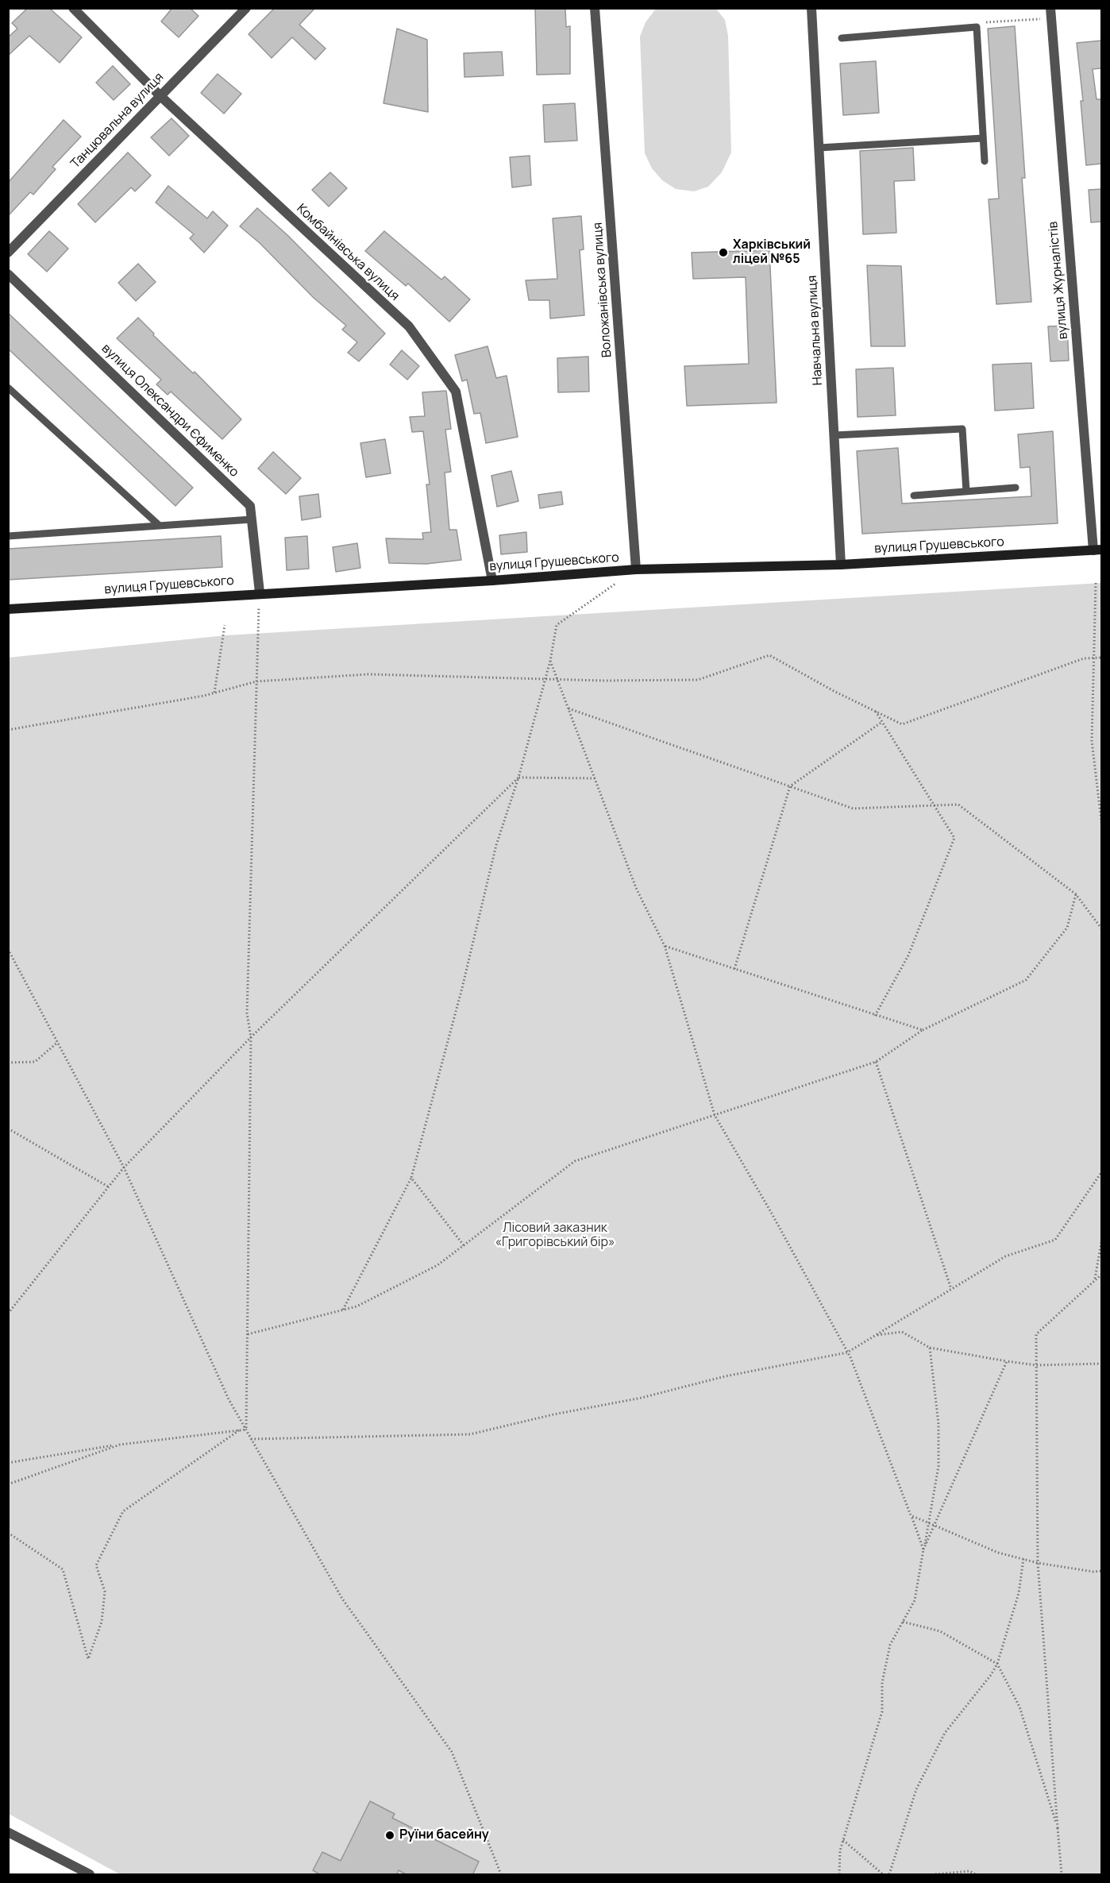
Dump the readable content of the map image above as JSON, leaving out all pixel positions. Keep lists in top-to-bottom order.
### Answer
{
  "streets": {
    "street": [
      "Танцювальна вулиця",
      "Комбайнівська вулиця",
      "вулиця Журналістів",
      "Воложанівська вулиця",
      "Навчальна вулиця",
      "вулиця Олександри Єфименко",
      "вулиця Грушевського"
    ]
  },
  "crossings": [
    ["Танцювальна вулиця", "Комбайнівська вулиця"],
    ["Комбайнівська вулиця", "вулиця Грушевського"],
    ["вулиця Журналістів", "вулиця Грушевського"],
    ["Воложанівська вулиця", "вулиця Грушевського"],
    ["Навчальна вулиця", "вулиця Грушевського"],
    ["вулиця Олександри Єфименко", "вулиця Грушевського"]
  ],
  "parks": ["Лісовий заказник «Григорівський бір»"],
  "places": ["Харківський ліцей №65", "Руїни басейну"]
}
